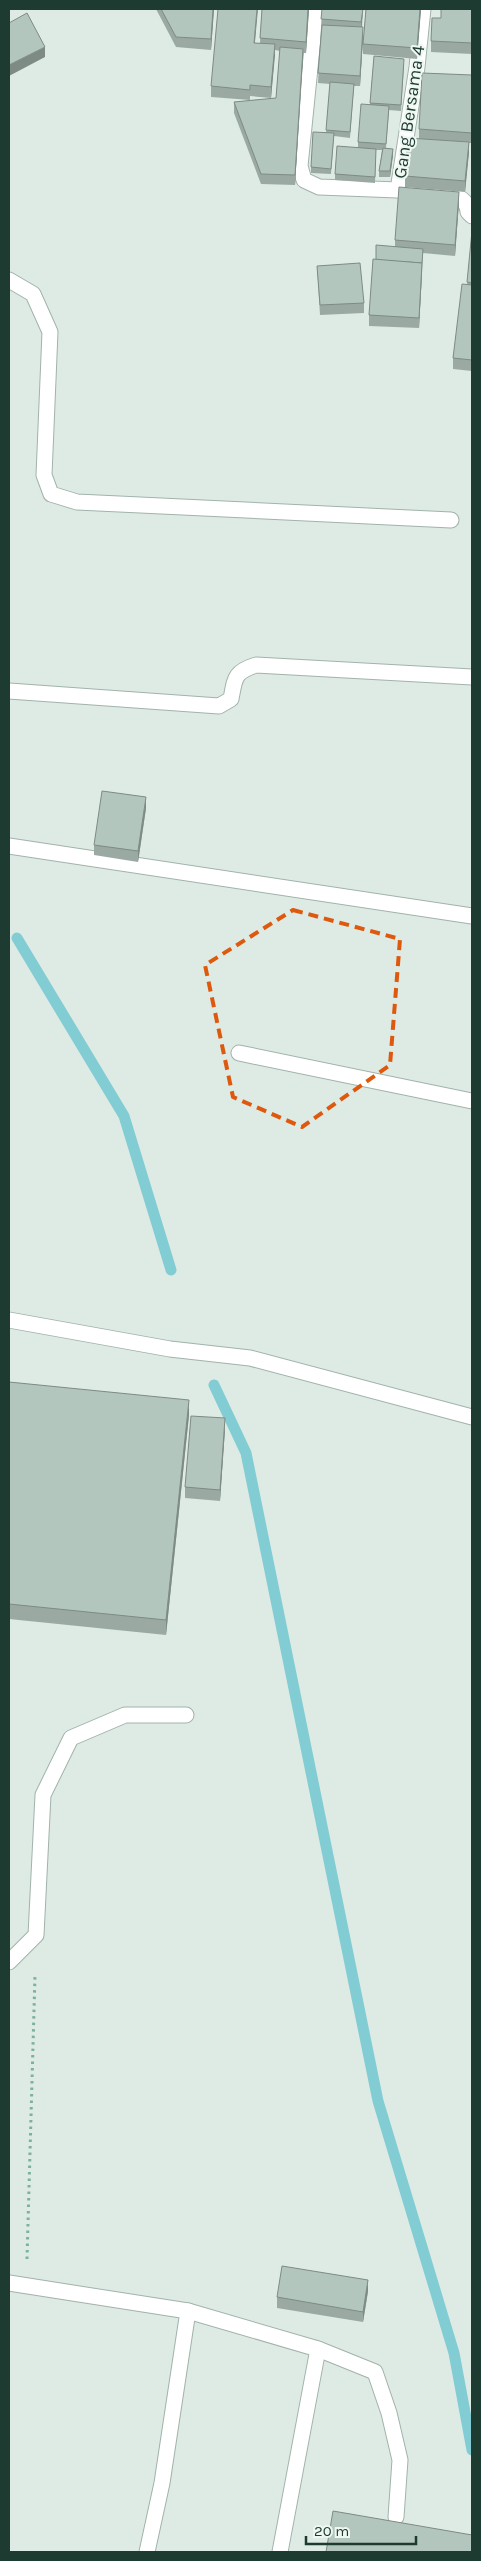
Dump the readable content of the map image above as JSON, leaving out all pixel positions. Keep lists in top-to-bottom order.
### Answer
{
  "streets": {
    "street": ["Gang Bersama 4"]
  },
  "scale_bar": "20 m"
}
